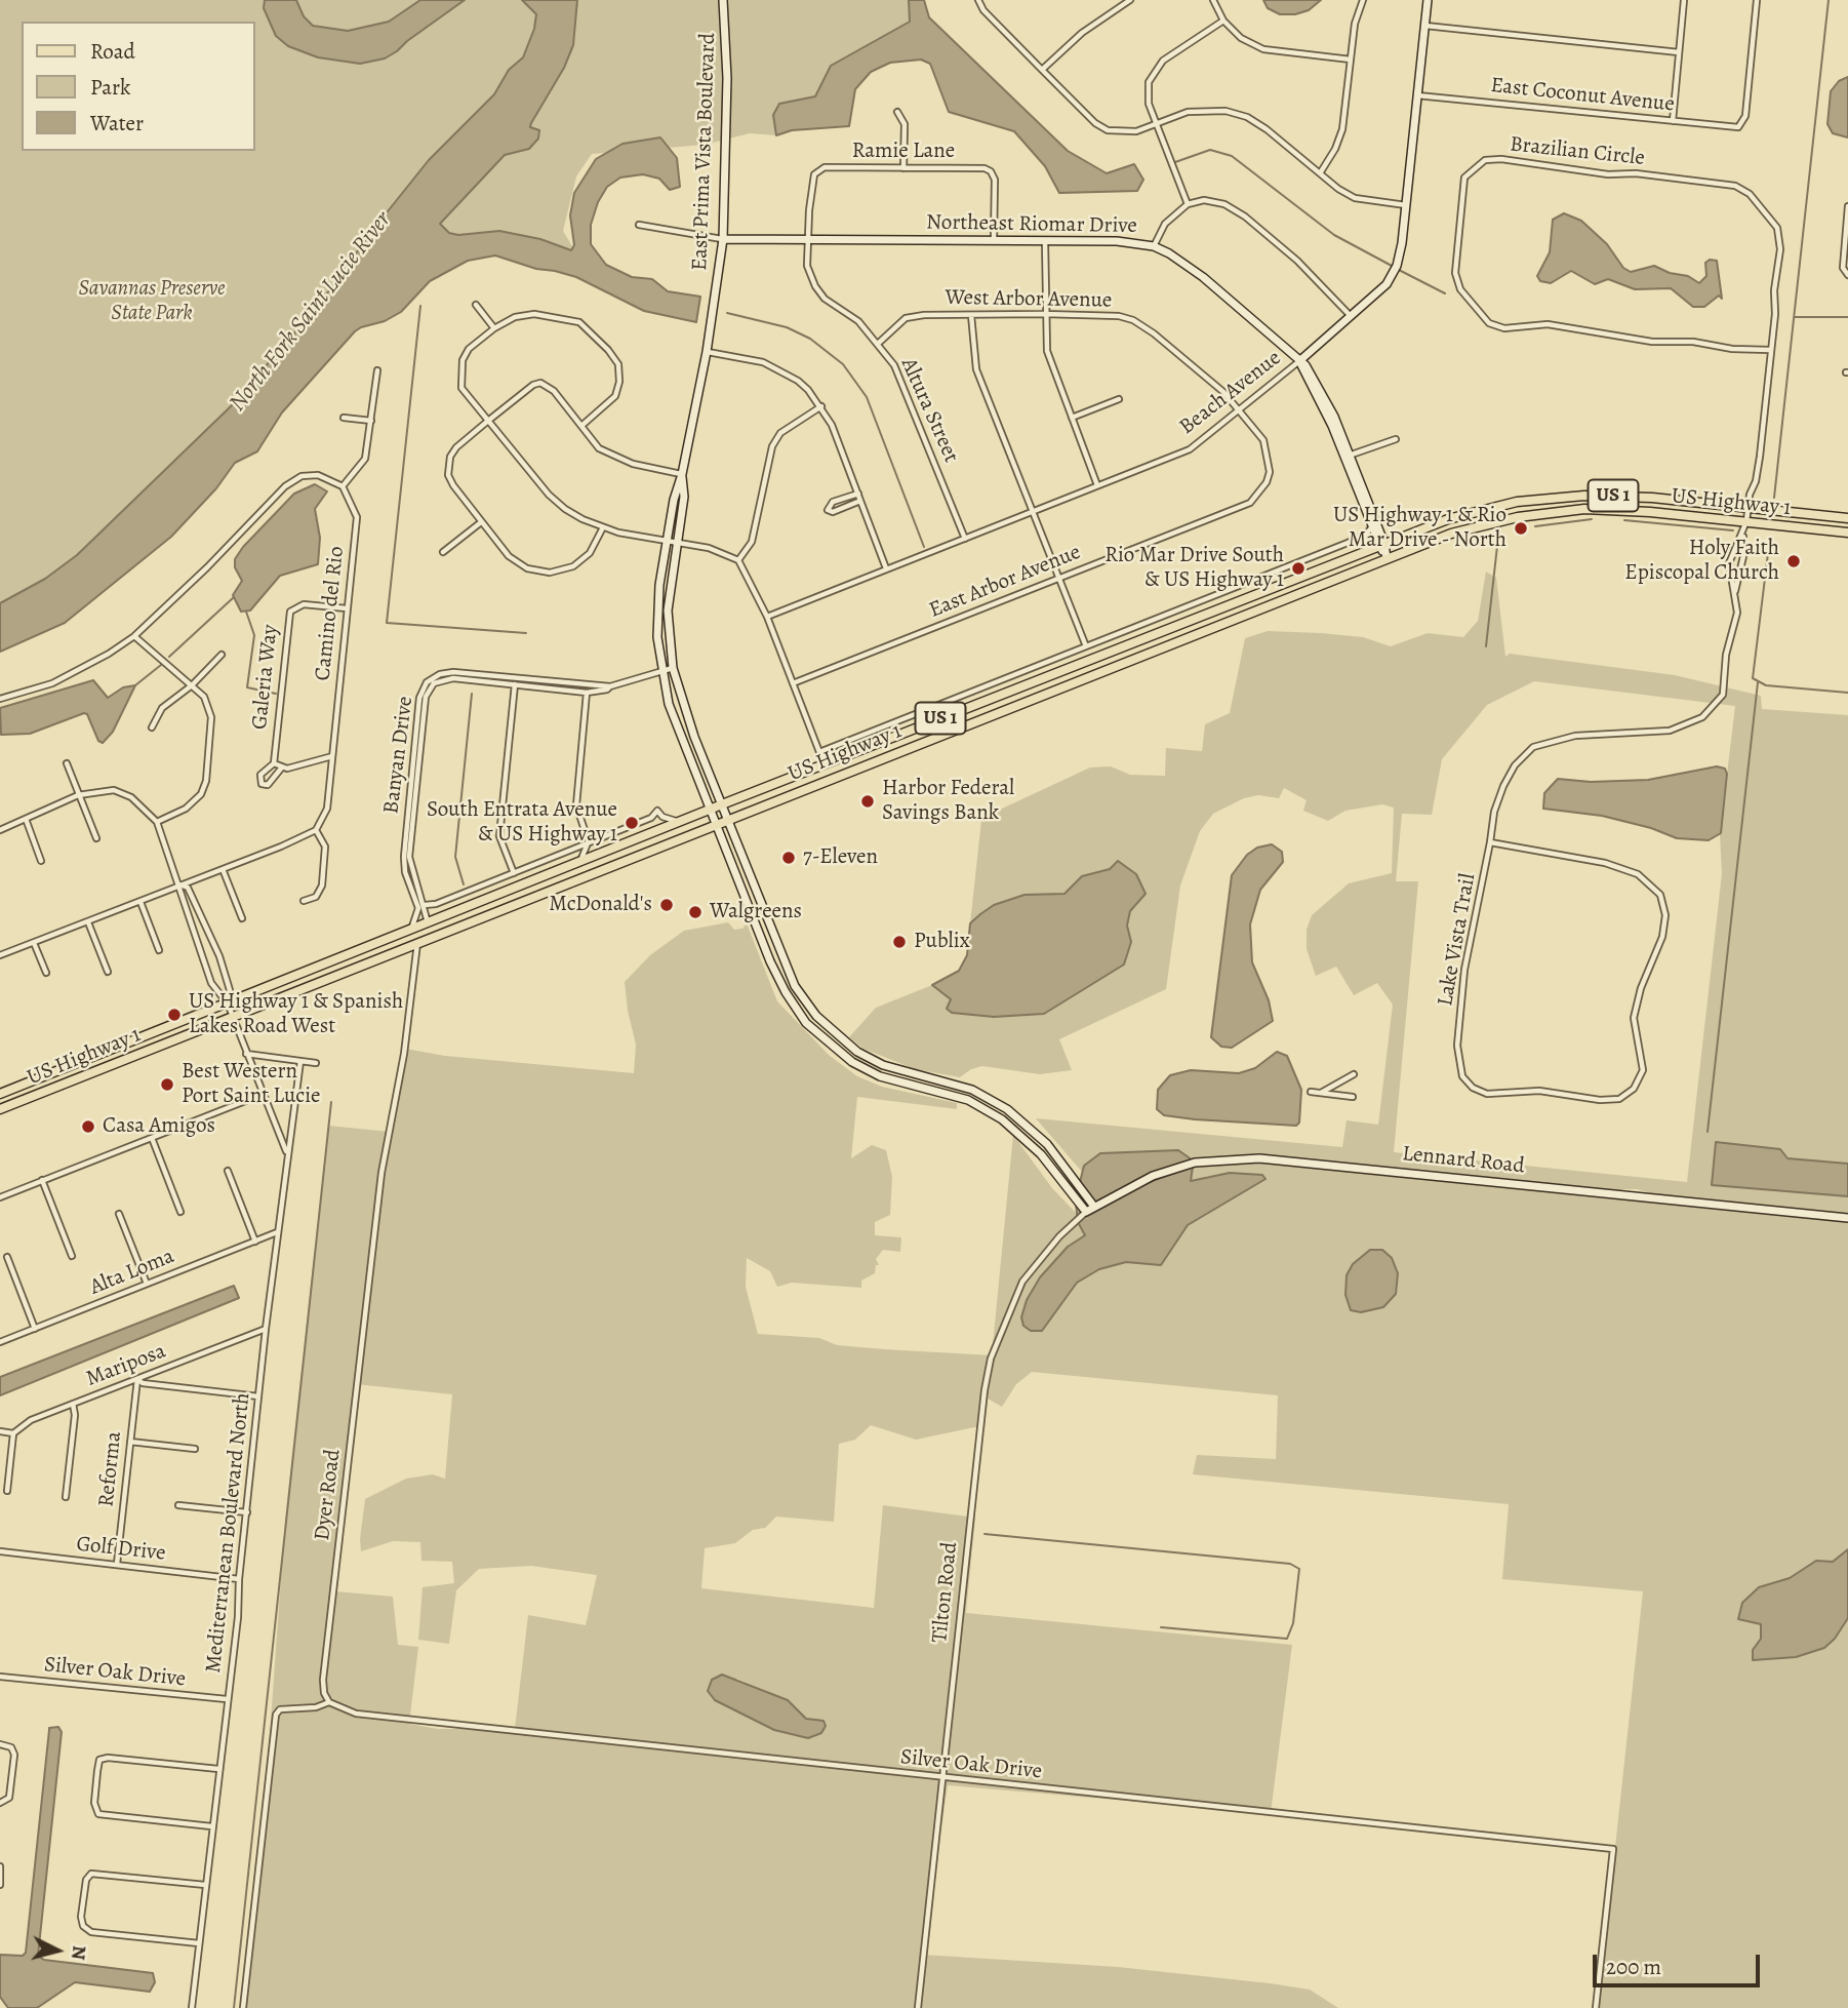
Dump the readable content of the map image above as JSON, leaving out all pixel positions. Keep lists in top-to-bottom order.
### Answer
{
  "streets": {
    "main road": ["US 1", "US Highway 1"],
    "street": [
      "East Coconut Avenue",
      "East Prima Vista Boulevard",
      "Ramie Lane",
      "Brazilian Circle",
      "Northeast Riomar Drive",
      "West Arbor Avenue",
      "Beach Avenue",
      "Altura Street",
      "East Arbor Avenue",
      "Camino del Rio",
      "Galeria Way",
      "Banyan Drive",
      "Lake Vista Trail",
      "Lennard Road",
      "Alta Loma",
      "Mariposa",
      "Reforma",
      "Dyer Road",
      "Mediterranean Boulevard North",
      "Golf Drive",
      "Tilton Road",
      "Silver Oak Drive"
    ]
  },
  "crossings": [
    ["East Coconut Avenue", "Beach Avenue"],
    ["East Prima Vista Boulevard", "Northeast Riomar Drive"],
    ["East Prima Vista Boulevard", "US Highway 1"],
    ["East Prima Vista Boulevard", "Banyan Drive"],
    ["East Prima Vista Boulevard", "Lennard Road"],
    ["East Prima Vista Boulevard", "Tilton Road"],
    ["Ramie Lane", "Northeast Riomar Drive"],
    ["Ramie Lane", "Altura Street"],
    ["Brazilian Circle", "US Highway 1"],
    ["Brazilian Circle", "Lake Vista Trail"],
    ["Northeast Riomar Drive", "Beach Avenue"],
    ["Northeast Riomar Drive", "Altura Street"],
    ["Northeast Riomar Drive", "US Highway 1"],
    ["West Arbor Avenue", "Beach Avenue"],
    ["West Arbor Avenue", "Altura Street"],
    ["West Arbor Avenue", "East Arbor Avenue"],
    ["Beach Avenue", "Altura Street"],
    ["Beach Avenue", "East Arbor Avenue"],
    ["US Highway 1", "Banyan Drive"],
    ["US Highway 1", "Lake Vista Trail"],
    ["US Highway 1", "Dyer Road"],
    ["Camino del Rio", "Galeria Way"],
    ["Lennard Road", "Tilton Road"],
    ["Alta Loma", "Mediterranean Boulevard North"],
    ["Mariposa", "Reforma"],
    ["Mariposa", "Mediterranean Boulevard North"],
    ["Reforma", "Golf Drive"],
    ["Dyer Road", "Silver Oak Drive"],
    ["Mediterranean Boulevard North", "Golf Drive"],
    ["Mediterranean Boulevard North", "Silver Oak Drive"],
    ["Tilton Road", "Silver Oak Drive"]
  ],
  "water": ["North Fork Saint Lucie River"],
  "parks": ["Savannas Preserve State Park"],
  "places": [
    "US Highway 1 & Rio Mar Drive - North",
    "Holy Faith Episcopal Church",
    "Rio Mar Drive South & US Highway 1",
    "Harbor Federal Savings Bank",
    "South Entrata Avenue & US Highway 1",
    "7-Eleven",
    "McDonald's",
    "Walgreens",
    "Publix",
    "US Highway 1 & Spanish Lakes Road West",
    "Best Western Port Saint Lucie",
    "Casa Amigos"
  ],
  "legend": ["Road", "Park", "Water"],
  "scale_bar": "200 m",
  "north": "right"
}
